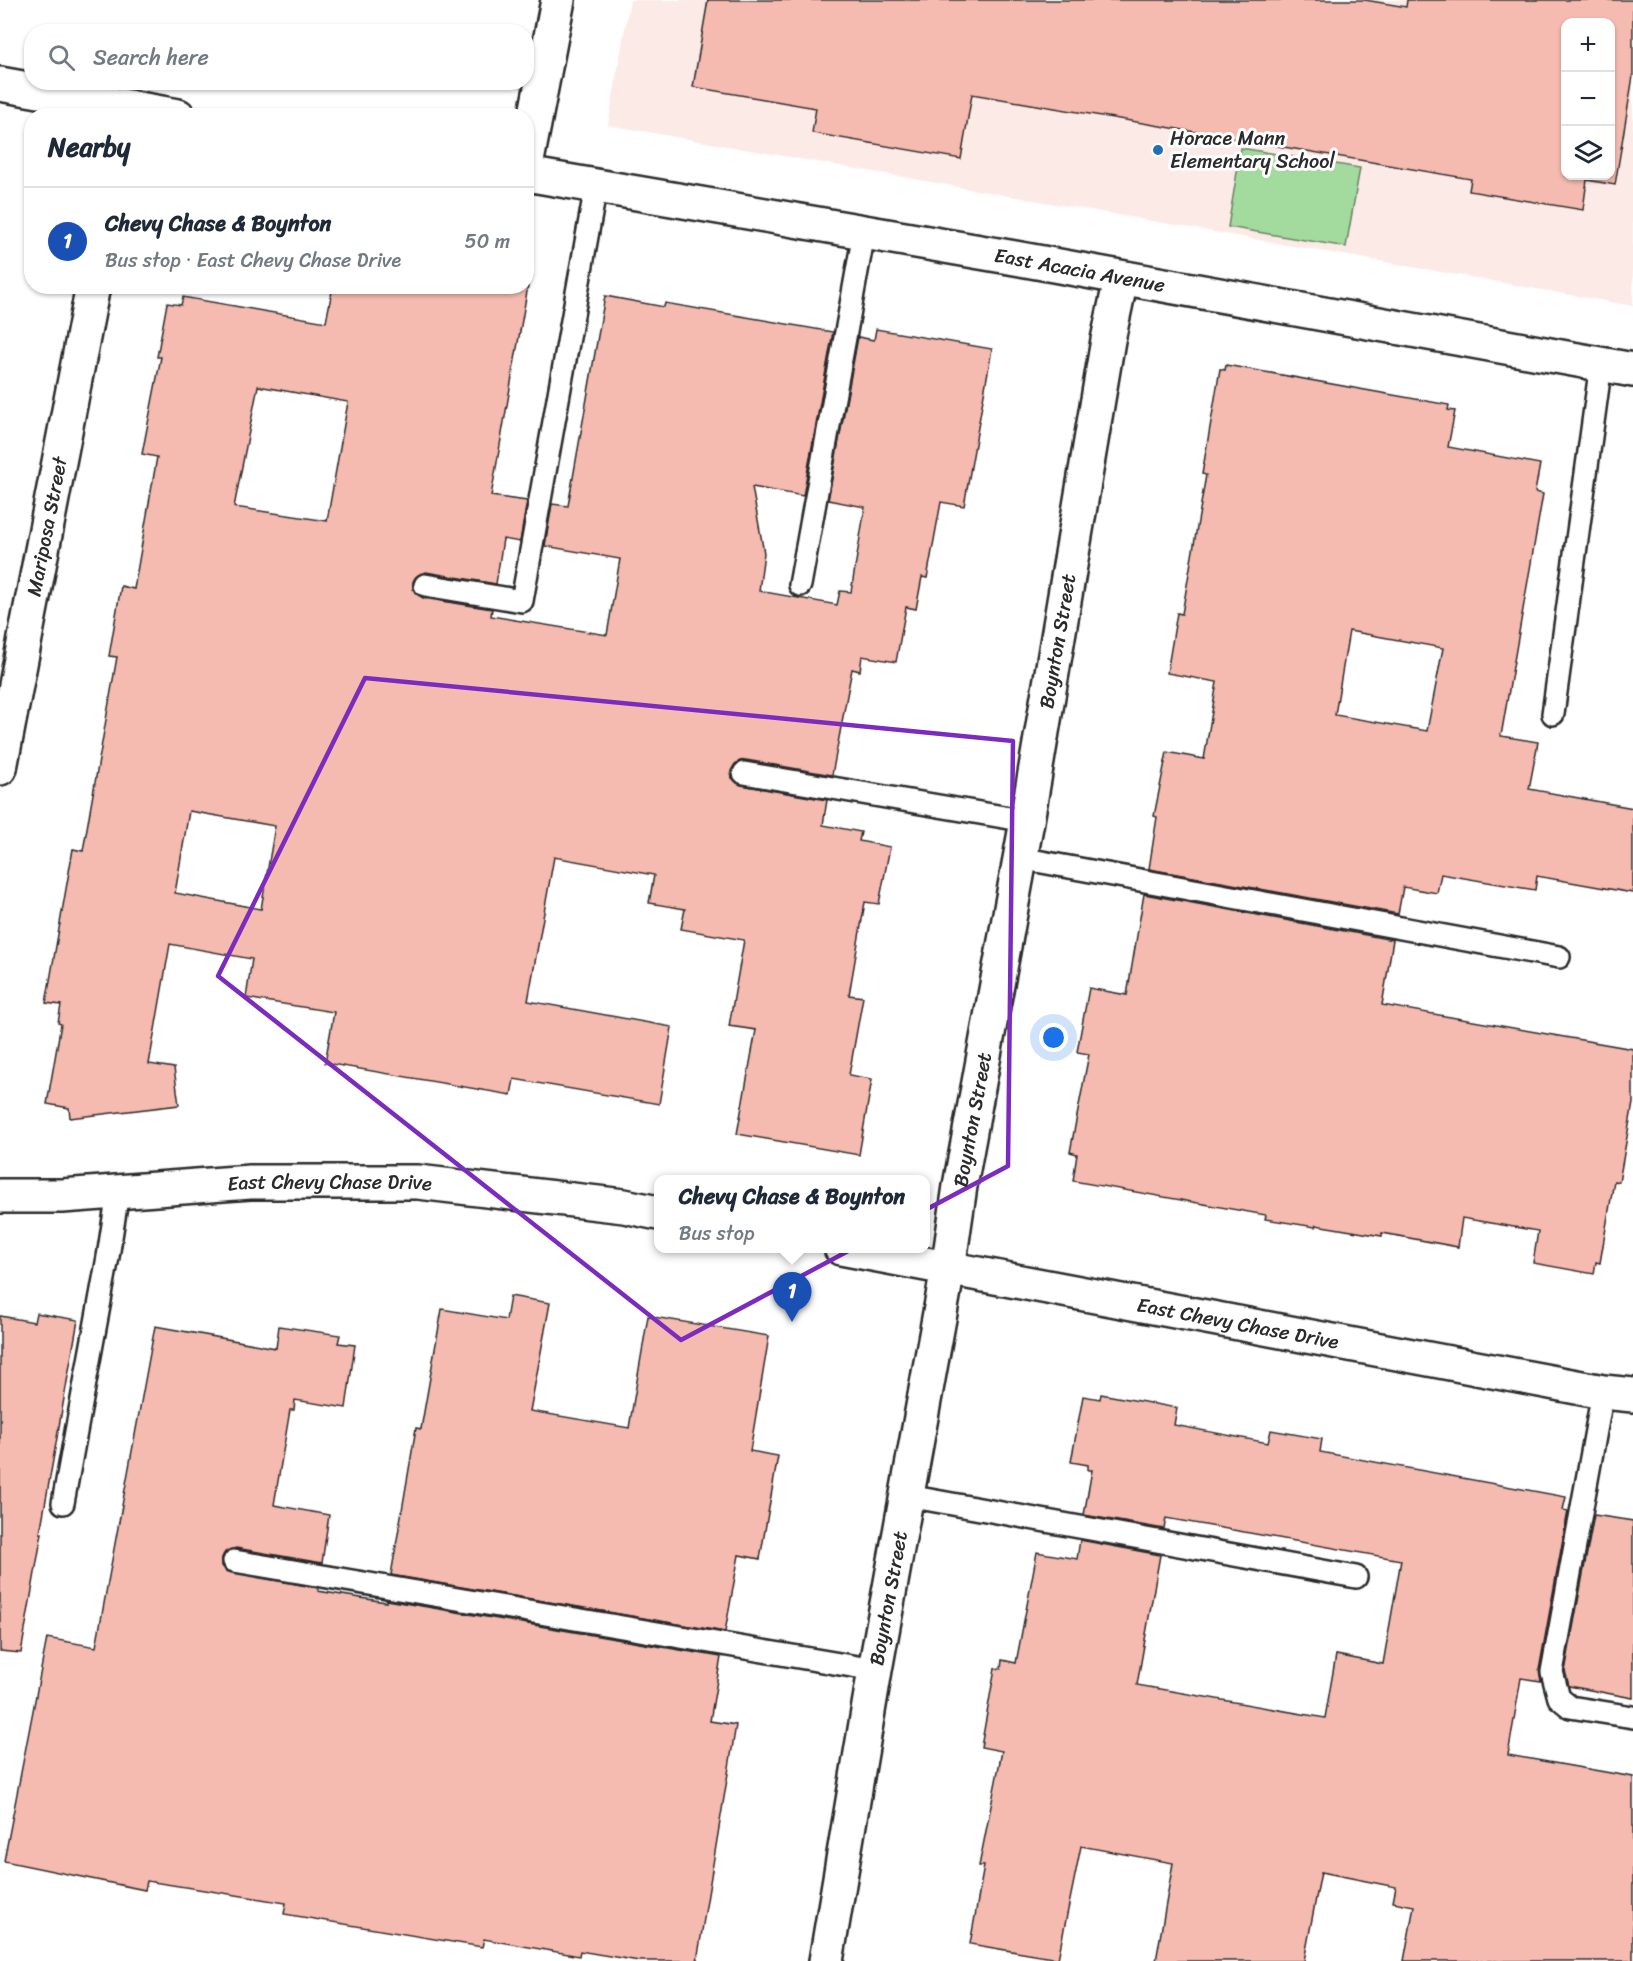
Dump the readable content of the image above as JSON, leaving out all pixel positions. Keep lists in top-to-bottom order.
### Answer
{
  "streets": {
    "street": [
      "East Acacia Avenue",
      "Mariposa Street",
      "Boynton Street",
      "East Chevy Chase Drive"
    ]
  },
  "crossings": [
    ["East Acacia Avenue", "Boynton Street"],
    ["Boynton Street", "East Chevy Chase Drive"]
  ],
  "places": ["Horace Mann Elementary School"],
  "page": {
    "map_buttons": ["+", "−"],
    "search": "Search here",
    "heading": "Nearby",
    "list": [
      {
        "mark": "1",
        "name": "Chevy Chase & Boynton",
        "note": "Bus stop · East Chevy Chase Drive",
        "value": "50 m"
      }
    ],
    "popup": ["Chevy Chase & Boynton", "Bus stop"],
    "pins": "1"
  }
}
